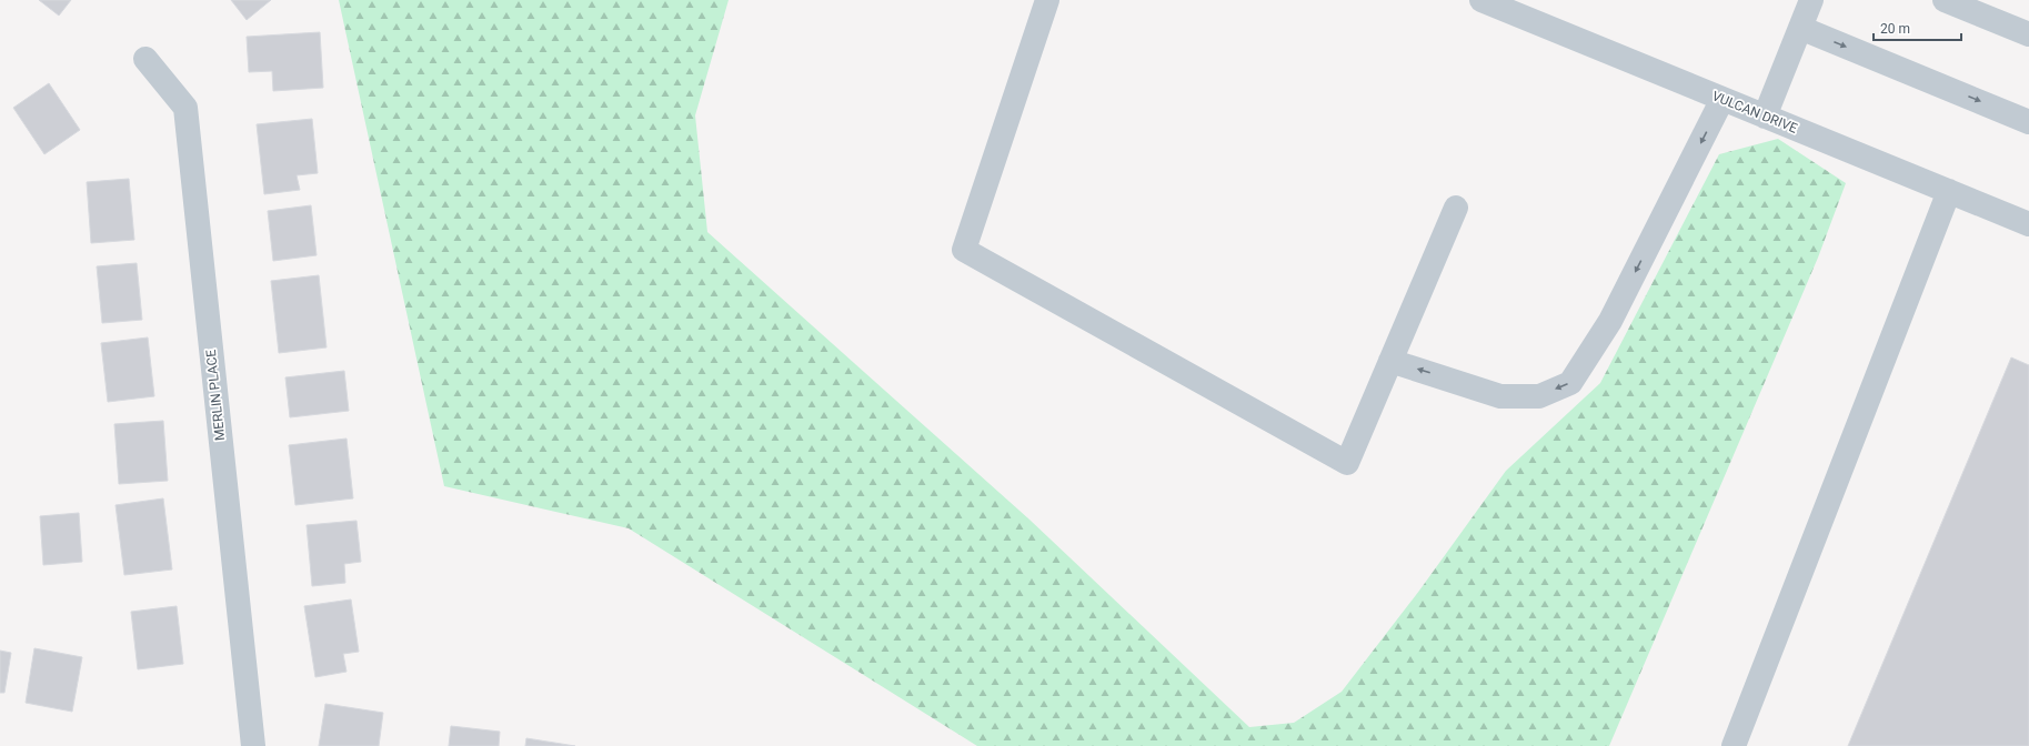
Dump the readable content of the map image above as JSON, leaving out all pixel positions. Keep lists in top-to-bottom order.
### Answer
{
  "streets": {
    "street": ["VULCAN DRIVE", "MERLIN PLACE"]
  },
  "scale_bar": "20 m"
}
